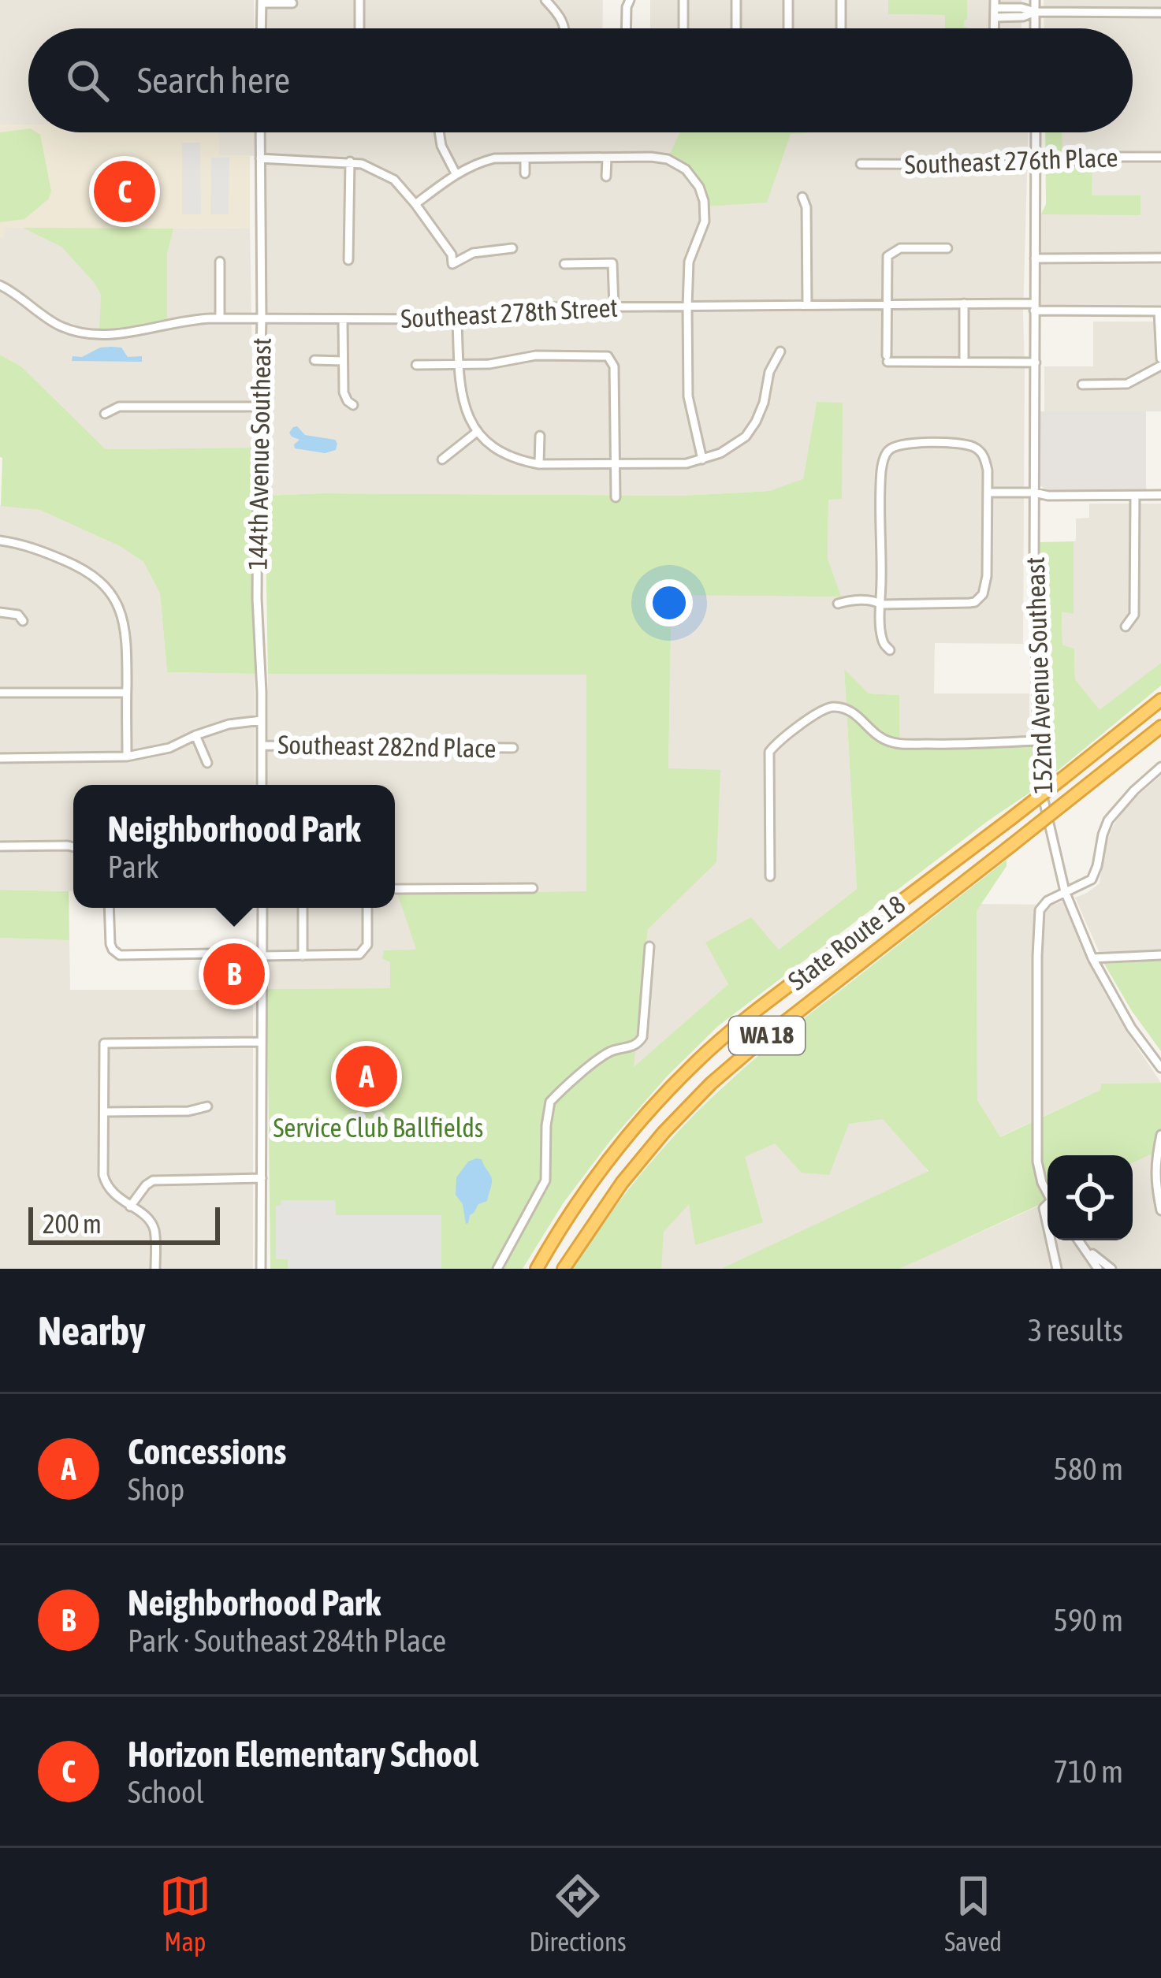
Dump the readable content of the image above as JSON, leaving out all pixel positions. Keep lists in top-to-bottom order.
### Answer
{
  "streets": {
    "highway": ["State Route 18", "WA 18"],
    "street": [
      "Southeast 276th Place",
      "Southeast 278th Street",
      "144th Avenue Southeast",
      "152nd Avenue Southeast",
      "Southeast 282nd Place"
    ]
  },
  "crossings": [
    ["Southeast 276th Place", "152nd Avenue Southeast"],
    ["Southeast 278th Street", "144th Avenue Southeast"],
    ["Southeast 278th Street", "152nd Avenue Southeast"],
    ["144th Avenue Southeast", "Southeast 282nd Place"]
  ],
  "parks": ["Service Club Ballfields"],
  "scale_bar": "200 m",
  "page": {
    "search": "Search here",
    "pins": ["C", "B", "A"],
    "popup": ["Neighborhood Park", "Park"],
    "scale": "200 m",
    "heading": ["Nearby", "3 results"],
    "list": [
      {
        "mark": "A",
        "name": "Concessions",
        "note": "Shop",
        "value": "580 m"
      },
      {
        "mark": "B",
        "name": "Neighborhood Park",
        "note": "Park · Southeast 284th Place",
        "value": "590 m"
      },
      {
        "mark": "C",
        "name": "Horizon Elementary School",
        "note": "School",
        "value": "710 m"
      }
    ],
    "nav": ["Map", "Directions", "Saved"]
  }
}
